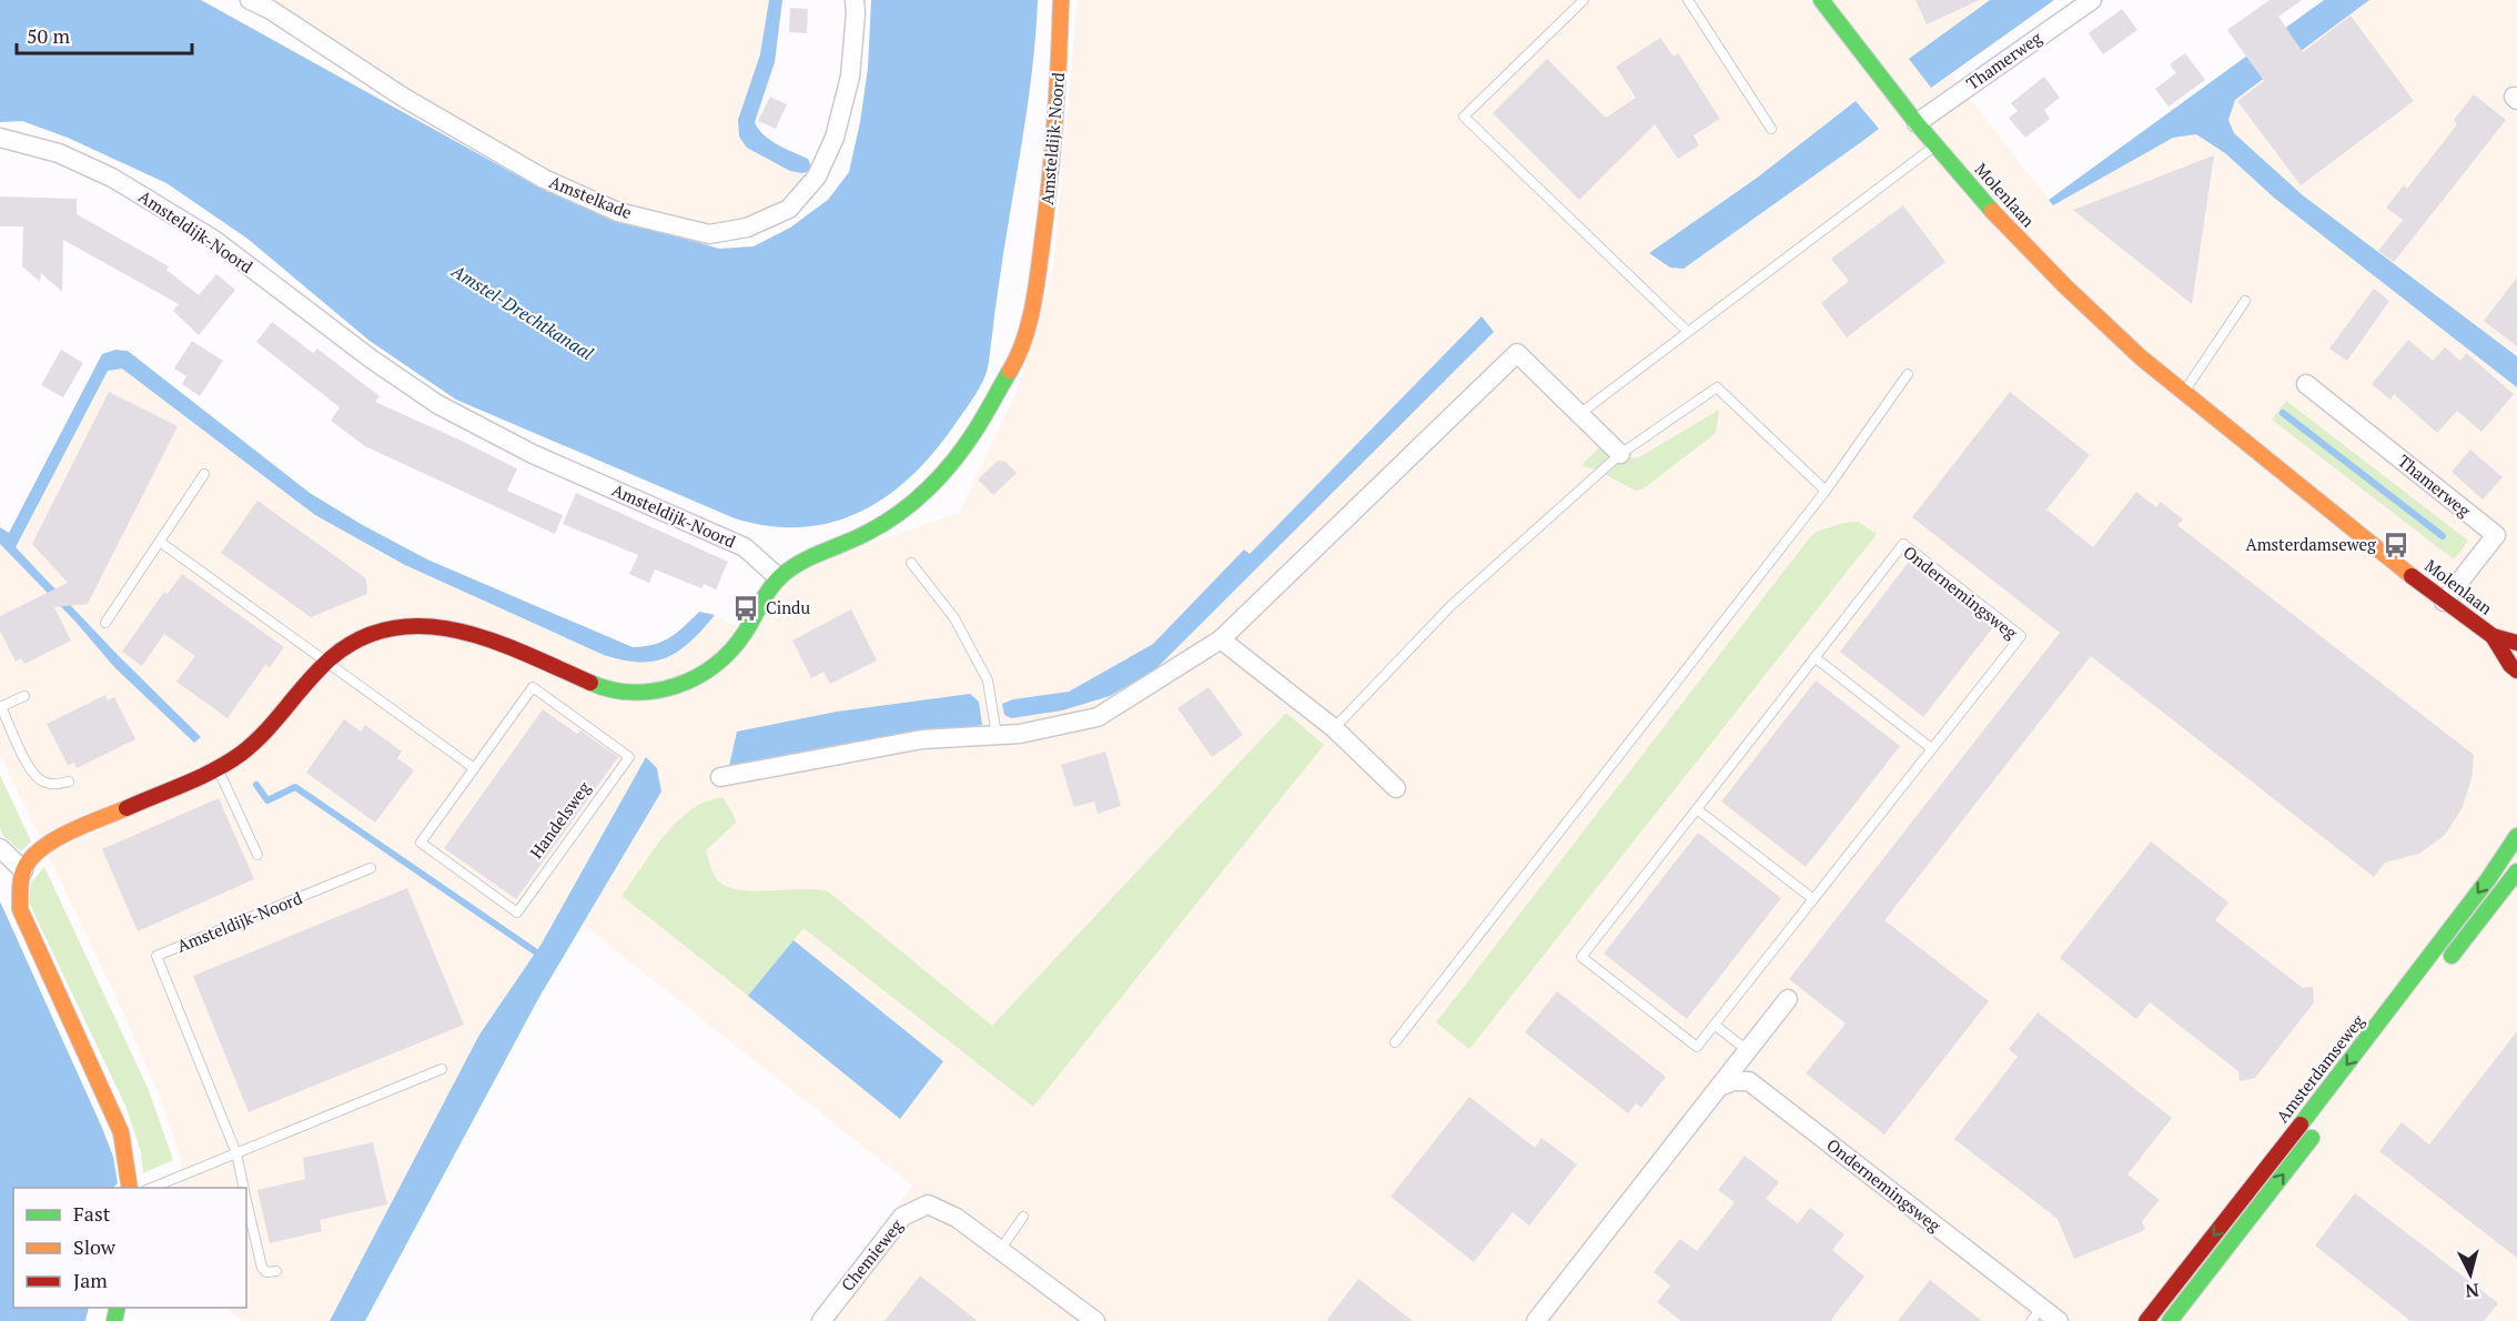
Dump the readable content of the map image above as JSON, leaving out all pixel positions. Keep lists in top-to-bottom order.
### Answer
{
  "streets": {
    "street": [
      "Thamerweg",
      "Amsteldijk-Noord",
      "Molenlaan",
      "Amstelkade",
      "Ondernemingsweg",
      "Amsterdamseweg",
      "Chemieweg"
    ],
    "lane": ["Handelsweg"]
  },
  "crossings": [
    ["Thamerweg", "Molenlaan"]
  ],
  "water": ["Amstel-Drechtkanaal"],
  "places": {
    "bus stop": ["Amsterdamseweg", "Cindu"]
  },
  "legend": ["Fast", "Slow", "Jam"],
  "scale_bar": "50 m",
  "north": "bottom"
}
